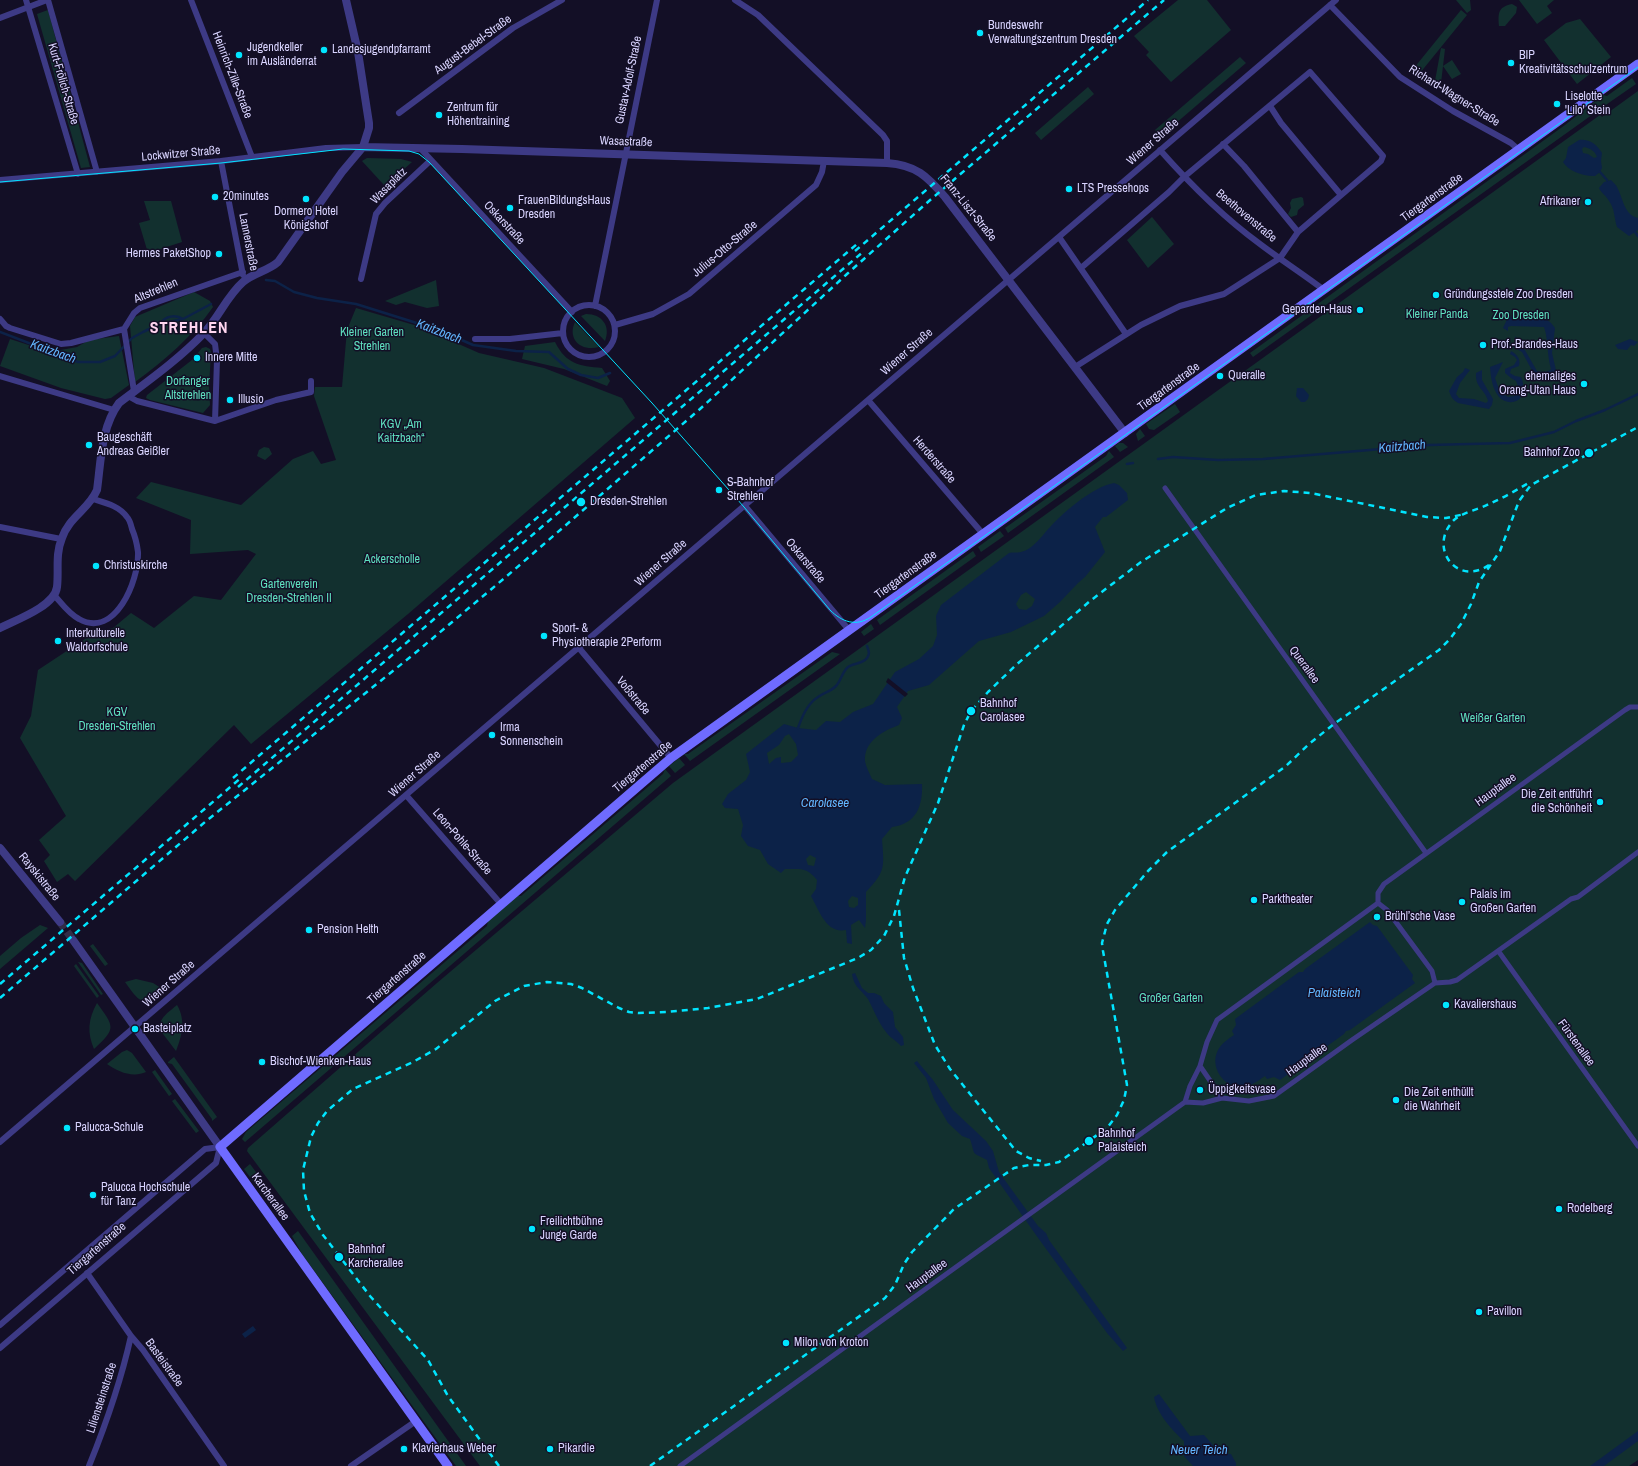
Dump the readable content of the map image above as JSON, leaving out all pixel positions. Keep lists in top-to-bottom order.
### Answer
{
  "streets": {
    "main road": ["Tiergartenstraße", "Karcherallee"],
    "street": [
      "August-Bebel-Straße",
      "Heinrich-Zille-Straße",
      "Gustav-Adolf-Straße",
      "Kurt-Frölich-Straße",
      "Richard-Wagner-Straße",
      "Wasastraße",
      "Wiener Straße",
      "Lockwitzer Straße",
      "Wasaplatz",
      "Franz-Liszt-Straße",
      "Beethovenstraße",
      "Oskarstraße",
      "Lannerstraße",
      "Julius-Otto-Straße",
      "Altstrehlen",
      "Herderstraße",
      "Querallee",
      "Voßstraße",
      "Hauptallee",
      "Leon-Pohle-Straße",
      "Rayskistraße",
      "Fürstenallee",
      "Basteistraße",
      "Liliensteinstraße"
    ]
  },
  "crossings": [
    ["Heinrich-Zille-Straße", "Lockwitzer Straße"],
    ["Gustav-Adolf-Straße", "Wasastraße"],
    ["Gustav-Adolf-Straße", "Oskarstraße"],
    ["Gustav-Adolf-Straße", "Julius-Otto-Straße"],
    ["Kurt-Frölich-Straße", "Lockwitzer Straße"],
    ["Richard-Wagner-Straße", "Wiener Straße"],
    ["Richard-Wagner-Straße", "Tiergartenstraße"],
    ["Wasastraße", "Lockwitzer Straße"],
    ["Wasastraße", "Franz-Liszt-Straße"],
    ["Wasastraße", "Oskarstraße"],
    ["Wasastraße", "Julius-Otto-Straße"],
    ["Wiener Straße", "Franz-Liszt-Straße"],
    ["Wiener Straße", "Beethovenstraße"],
    ["Wiener Straße", "Oskarstraße"],
    ["Wiener Straße", "Herderstraße"],
    ["Wiener Straße", "Voßstraße"],
    ["Wiener Straße", "Leon-Pohle-Straße"],
    ["Wiener Straße", "Karcherallee"],
    ["Lockwitzer Straße", "Lannerstraße"],
    ["Wasaplatz", "Oskarstraße"],
    ["Tiergartenstraße", "Franz-Liszt-Straße"],
    ["Tiergartenstraße", "Beethovenstraße"],
    ["Tiergartenstraße", "Oskarstraße"],
    ["Tiergartenstraße", "Herderstraße"],
    ["Tiergartenstraße", "Voßstraße"],
    ["Tiergartenstraße", "Leon-Pohle-Straße"],
    ["Tiergartenstraße", "Karcherallee"],
    ["Tiergartenstraße", "Basteistraße"],
    ["Oskarstraße", "Julius-Otto-Straße"],
    ["Lannerstraße", "Altstrehlen"],
    ["Querallee", "Hauptallee"],
    ["Hauptallee", "Fürstenallee"],
    ["Basteistraße", "Liliensteinstraße"]
  ],
  "districts": ["STREHLEN"],
  "water": [
    "Kaitzbach",
    "Carolasee",
    "Palaisteich",
    "Neuer Teich"
  ],
  "parks": [
    "Kleiner Panda",
    "Zoo Dresden",
    "Kleiner Garten Strehlen",
    "Dorfanger Altstrehlen",
    "KGV „Am Kaitzbach“",
    "Ackerscholle",
    "Gartenverein Dresden-Strehlen II",
    "KGV Dresden-Strehlen",
    "Weißer Garten",
    "Großer Garten"
  ],
  "places": [
    "Bundeswehr Verwaltungszentrum Dresden",
    "Landesjugendpfarramt",
    "Jugendkeller im Ausländerrat",
    "BIP Kreativitätsschulzentrum",
    "Liselotte 'Lilo' Stein",
    "Zentrum für Höhentraining",
    "LTS Pressehops",
    "20minutes",
    "Dormero Hotel Königshof",
    "Afrikaner",
    "FrauenBildungsHaus Dresden",
    "Hermes PaketShop",
    "Gründungsstele Zoo Dresden",
    "Geparden-Haus",
    "Prof.-Brandes-Haus",
    "Innere Mitte",
    "Queralle",
    "ehemaliges Orang-Utan Haus",
    "Illusio",
    "Baugeschäft Andreas Geißler",
    "Bahnhof Zoo",
    "S-Bahnhof Strehlen",
    "Dresden-Strehlen",
    "Christuskirche",
    "Sport- & Physiotherapie 2Perform",
    "Interkulturelle Waldorfschule",
    "Bahnhof Carolasee",
    "Irma Sonnenschein",
    "Die Zeit entführt die Schönheit",
    "Parktheater",
    "Palais im Großen Garten",
    "Brühl’sche Vase",
    "Pension Helth",
    "Kavaliershaus",
    "Basteiplatz",
    "Bischof-Wienken-Haus",
    "Üppigkeitsvase",
    "Die Zeit enthüllt die Wahrheit",
    "Palucca-Schule",
    "Bahnhof Palaisteich",
    "Palucca Hochschule für Tanz",
    "Rodelberg",
    "Freilichtbühne Junge Garde",
    "Bahnhof Karcherallee",
    "Pavillon",
    "Milon von Kroton",
    "Klavierhaus Weber",
    "Pikardie"
  ]
}
